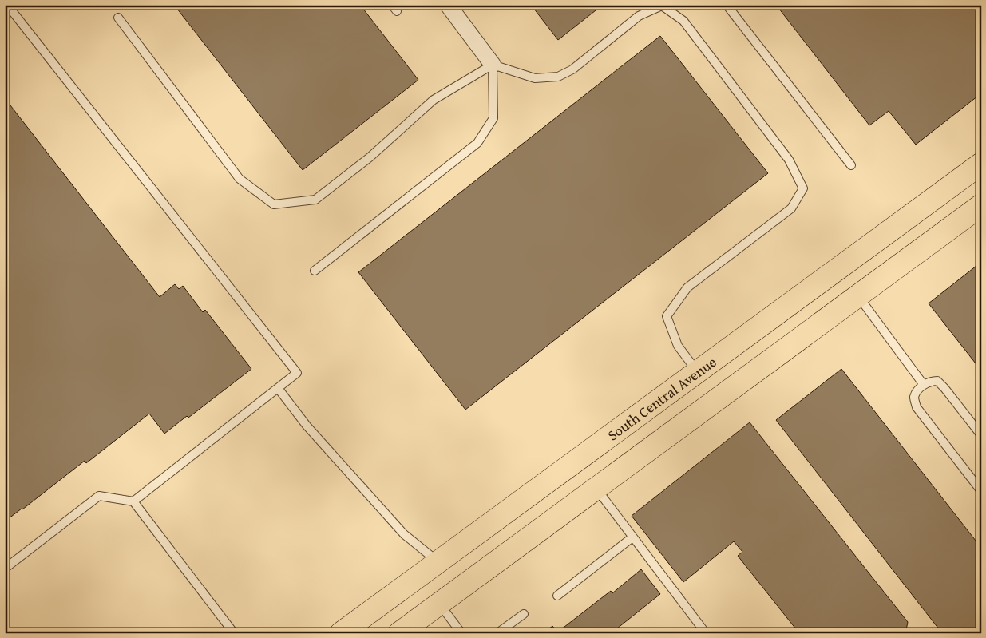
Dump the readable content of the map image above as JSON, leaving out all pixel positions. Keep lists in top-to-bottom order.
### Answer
{
  "streets": {
    "main road": ["South Central Avenue"]
  }
}
